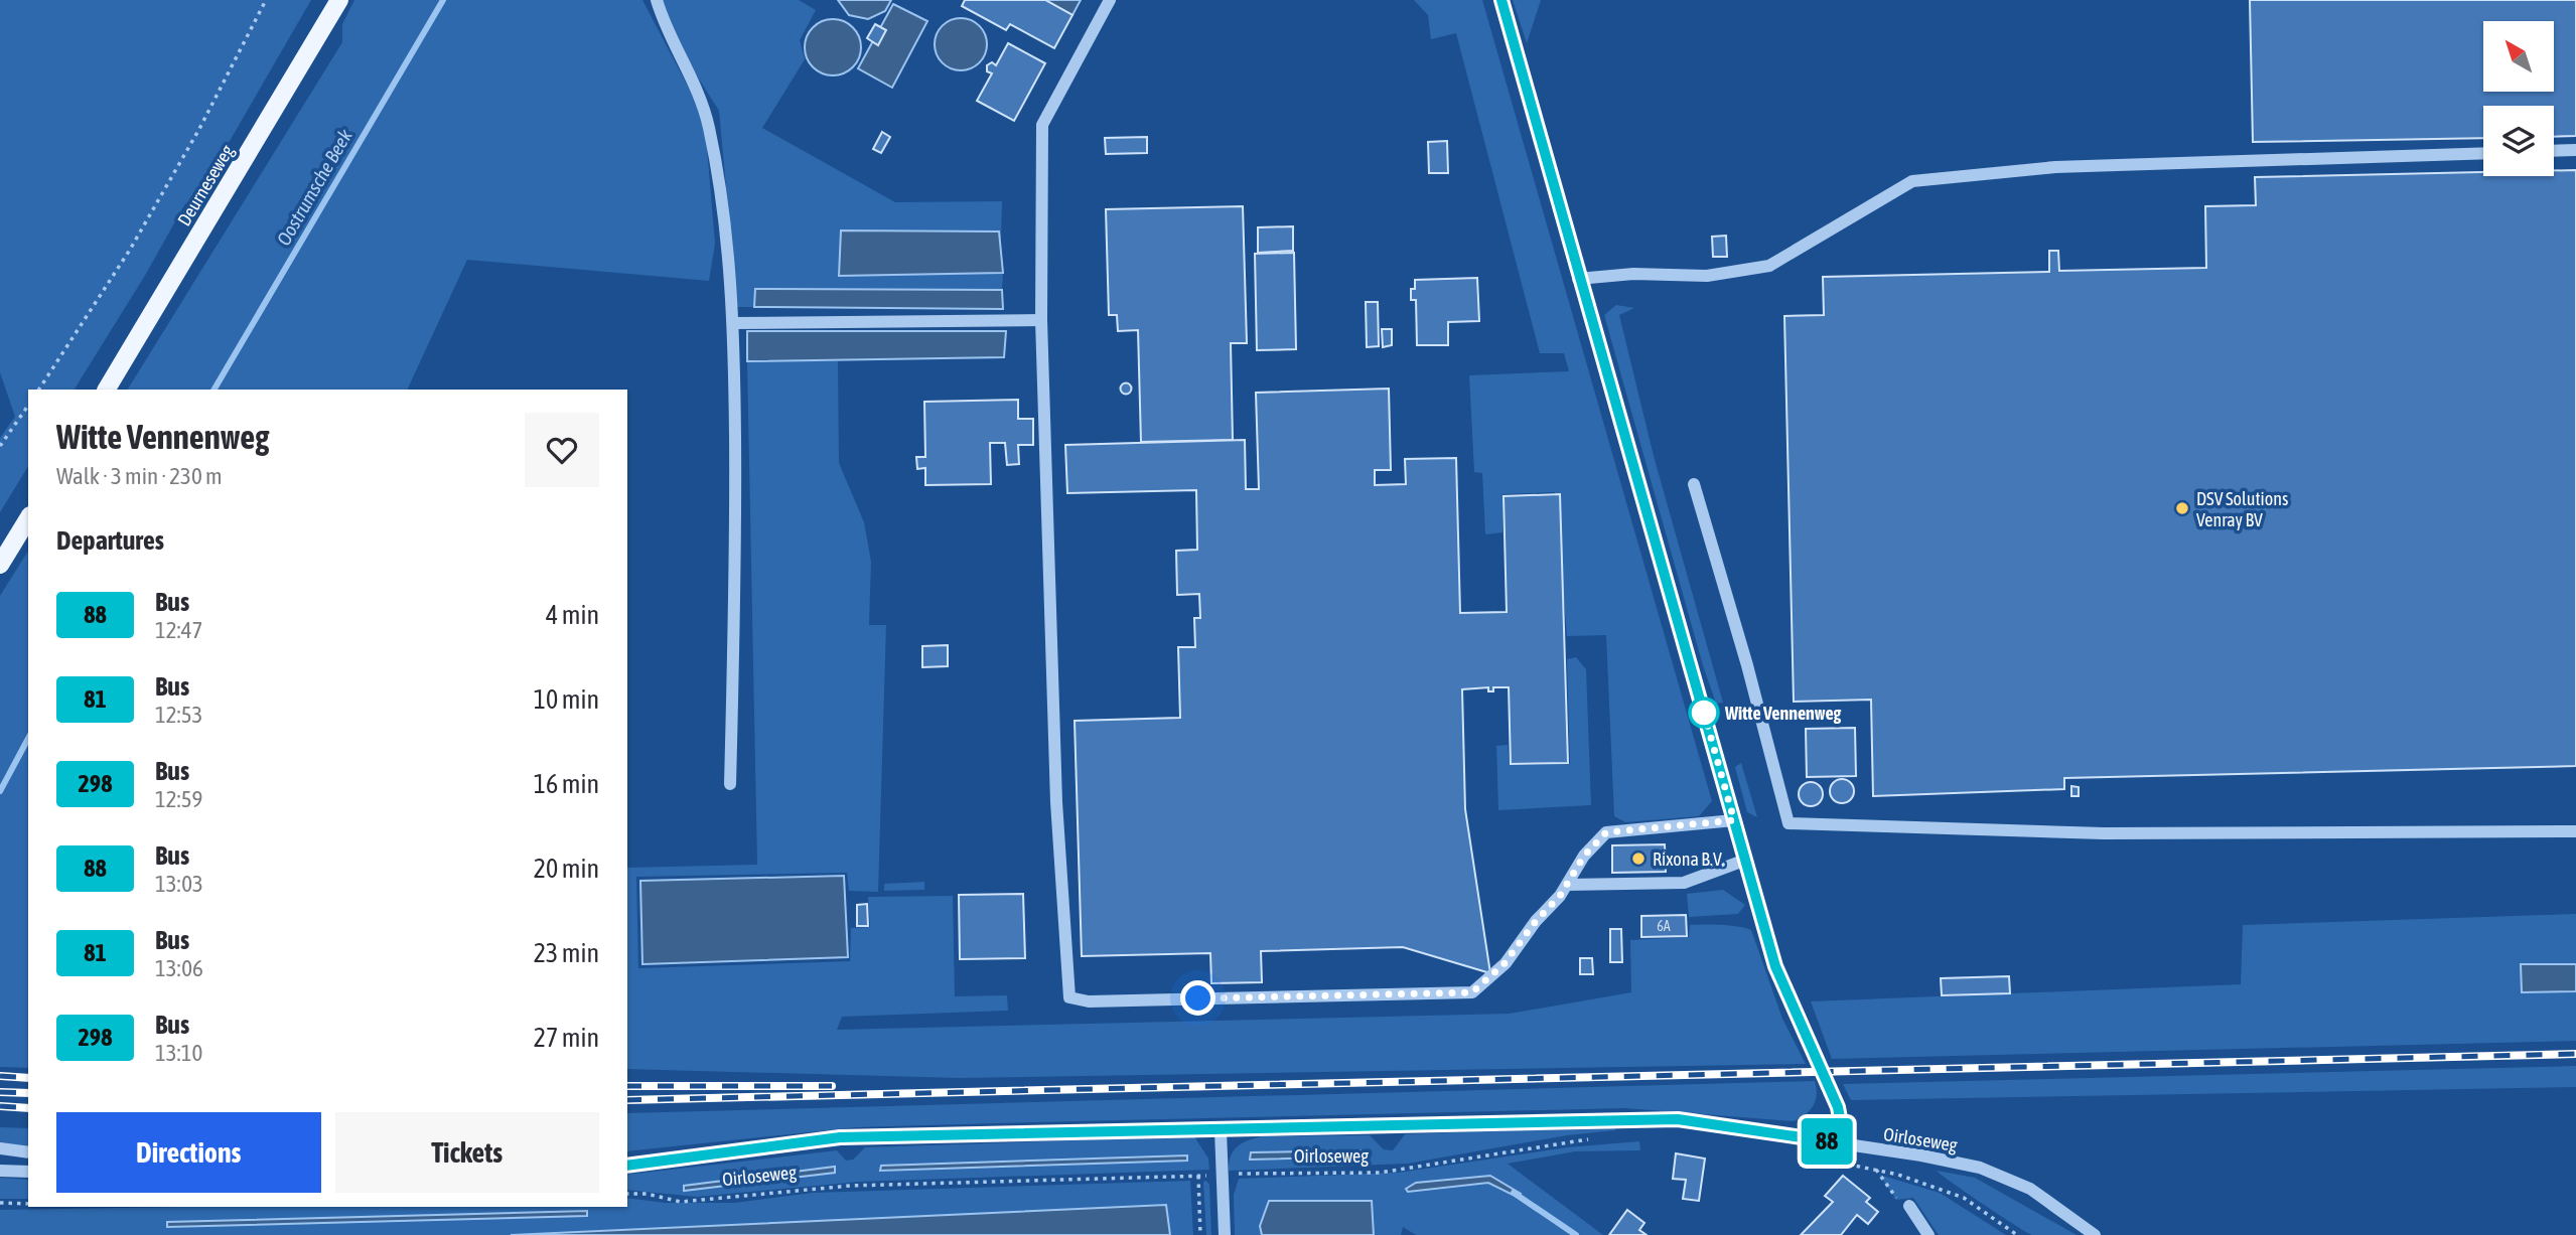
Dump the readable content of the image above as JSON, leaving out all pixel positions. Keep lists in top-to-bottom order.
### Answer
{
  "streets": {
    "main road": ["Deurneseweg"],
    "street": ["Oirloseweg"]
  },
  "water": ["Oostrumsche Beek"],
  "places": ["DSV Solutions Venray BV", "Witte Vennenweg", "Rixona B.V."],
  "lines": ["bus line 88"],
  "house_numbers": ["6A"],
  "north": "top left",
  "page": {
    "on_map": "88",
    "heading": [
      ["Witte Vennenweg", "Walk · 3 min · 230 m"],
      "Departures"
    ],
    "list": [
      {
        "mark": "88",
        "name": "Bus",
        "note": "12:47",
        "value": "4 min"
      },
      {
        "mark": "81",
        "name": "Bus",
        "note": "12:53",
        "value": "10 min"
      },
      {
        "mark": "298",
        "name": "Bus",
        "note": "12:59",
        "value": "16 min"
      },
      {
        "mark": "88",
        "name": "Bus",
        "note": "13:03",
        "value": "20 min"
      },
      {
        "mark": "81",
        "name": "Bus",
        "note": "13:06",
        "value": "23 min"
      },
      {
        "mark": "298",
        "name": "Bus",
        "note": "13:10",
        "value": "27 min"
      }
    ],
    "buttons": ["Directions", "Tickets"]
  }
}
